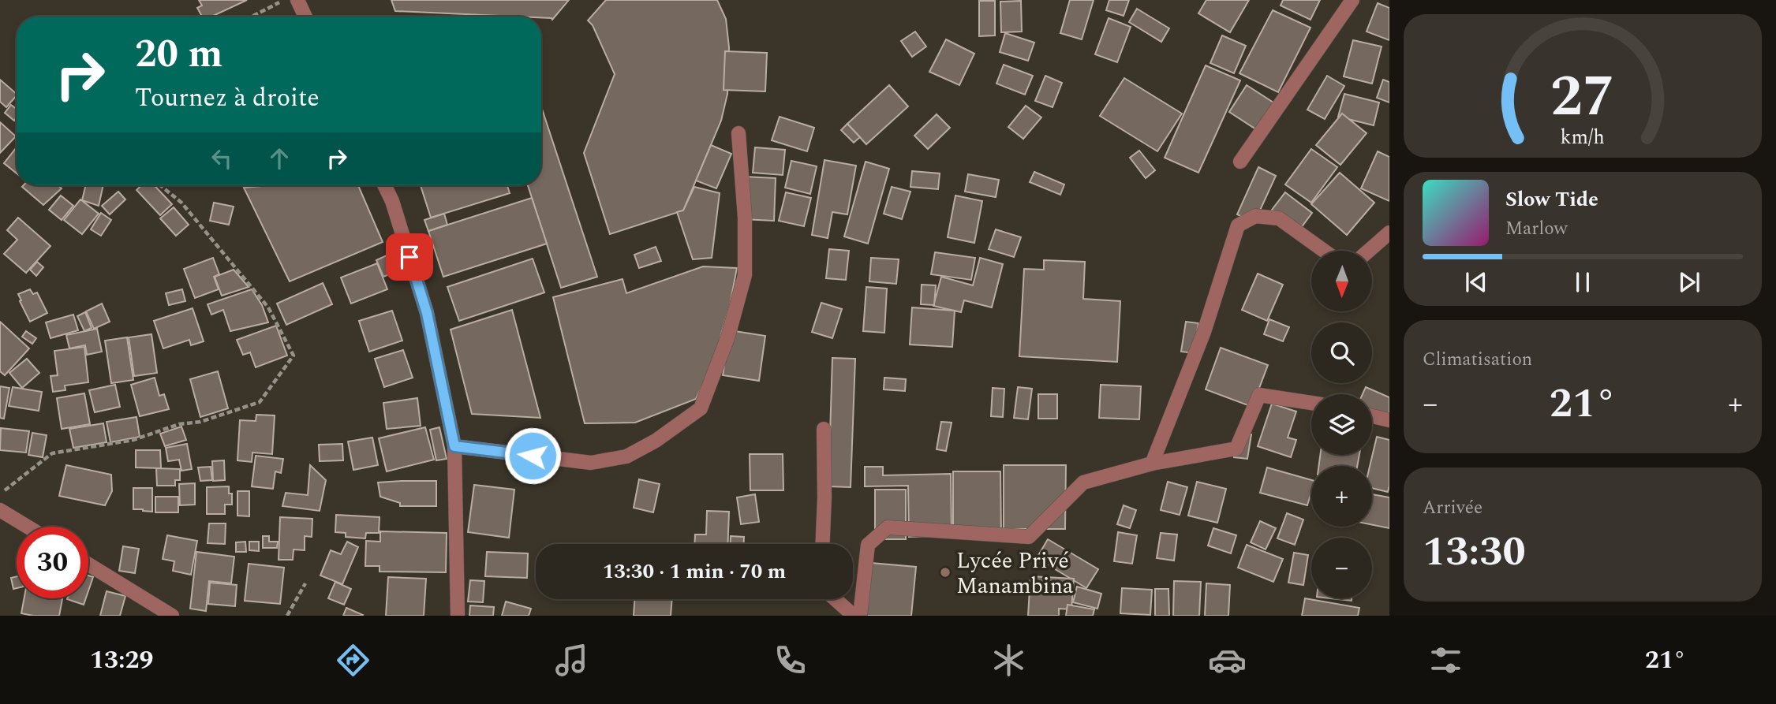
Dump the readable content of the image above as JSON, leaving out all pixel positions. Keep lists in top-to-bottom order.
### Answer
{
  "places": ["Lycée Privé Manambina"],
  "north": "bottom",
  "page": {
    "turn": ["20 m", "Tournez à droite"],
    "song": ["Slow Tide", "Marlow"],
    "map_buttons": ["+", "−"],
    "tile": [
      "Climatisation",
      ["Arrivée", "13:30"]
    ],
    "heat": ["−", "21°", "+"],
    "limit": "30",
    "trip": "13:30 · 1 min · 70 m",
    "tabs": ["13:29", "21°"],
    "gauge": ["27", "km/h"]
  }
}
